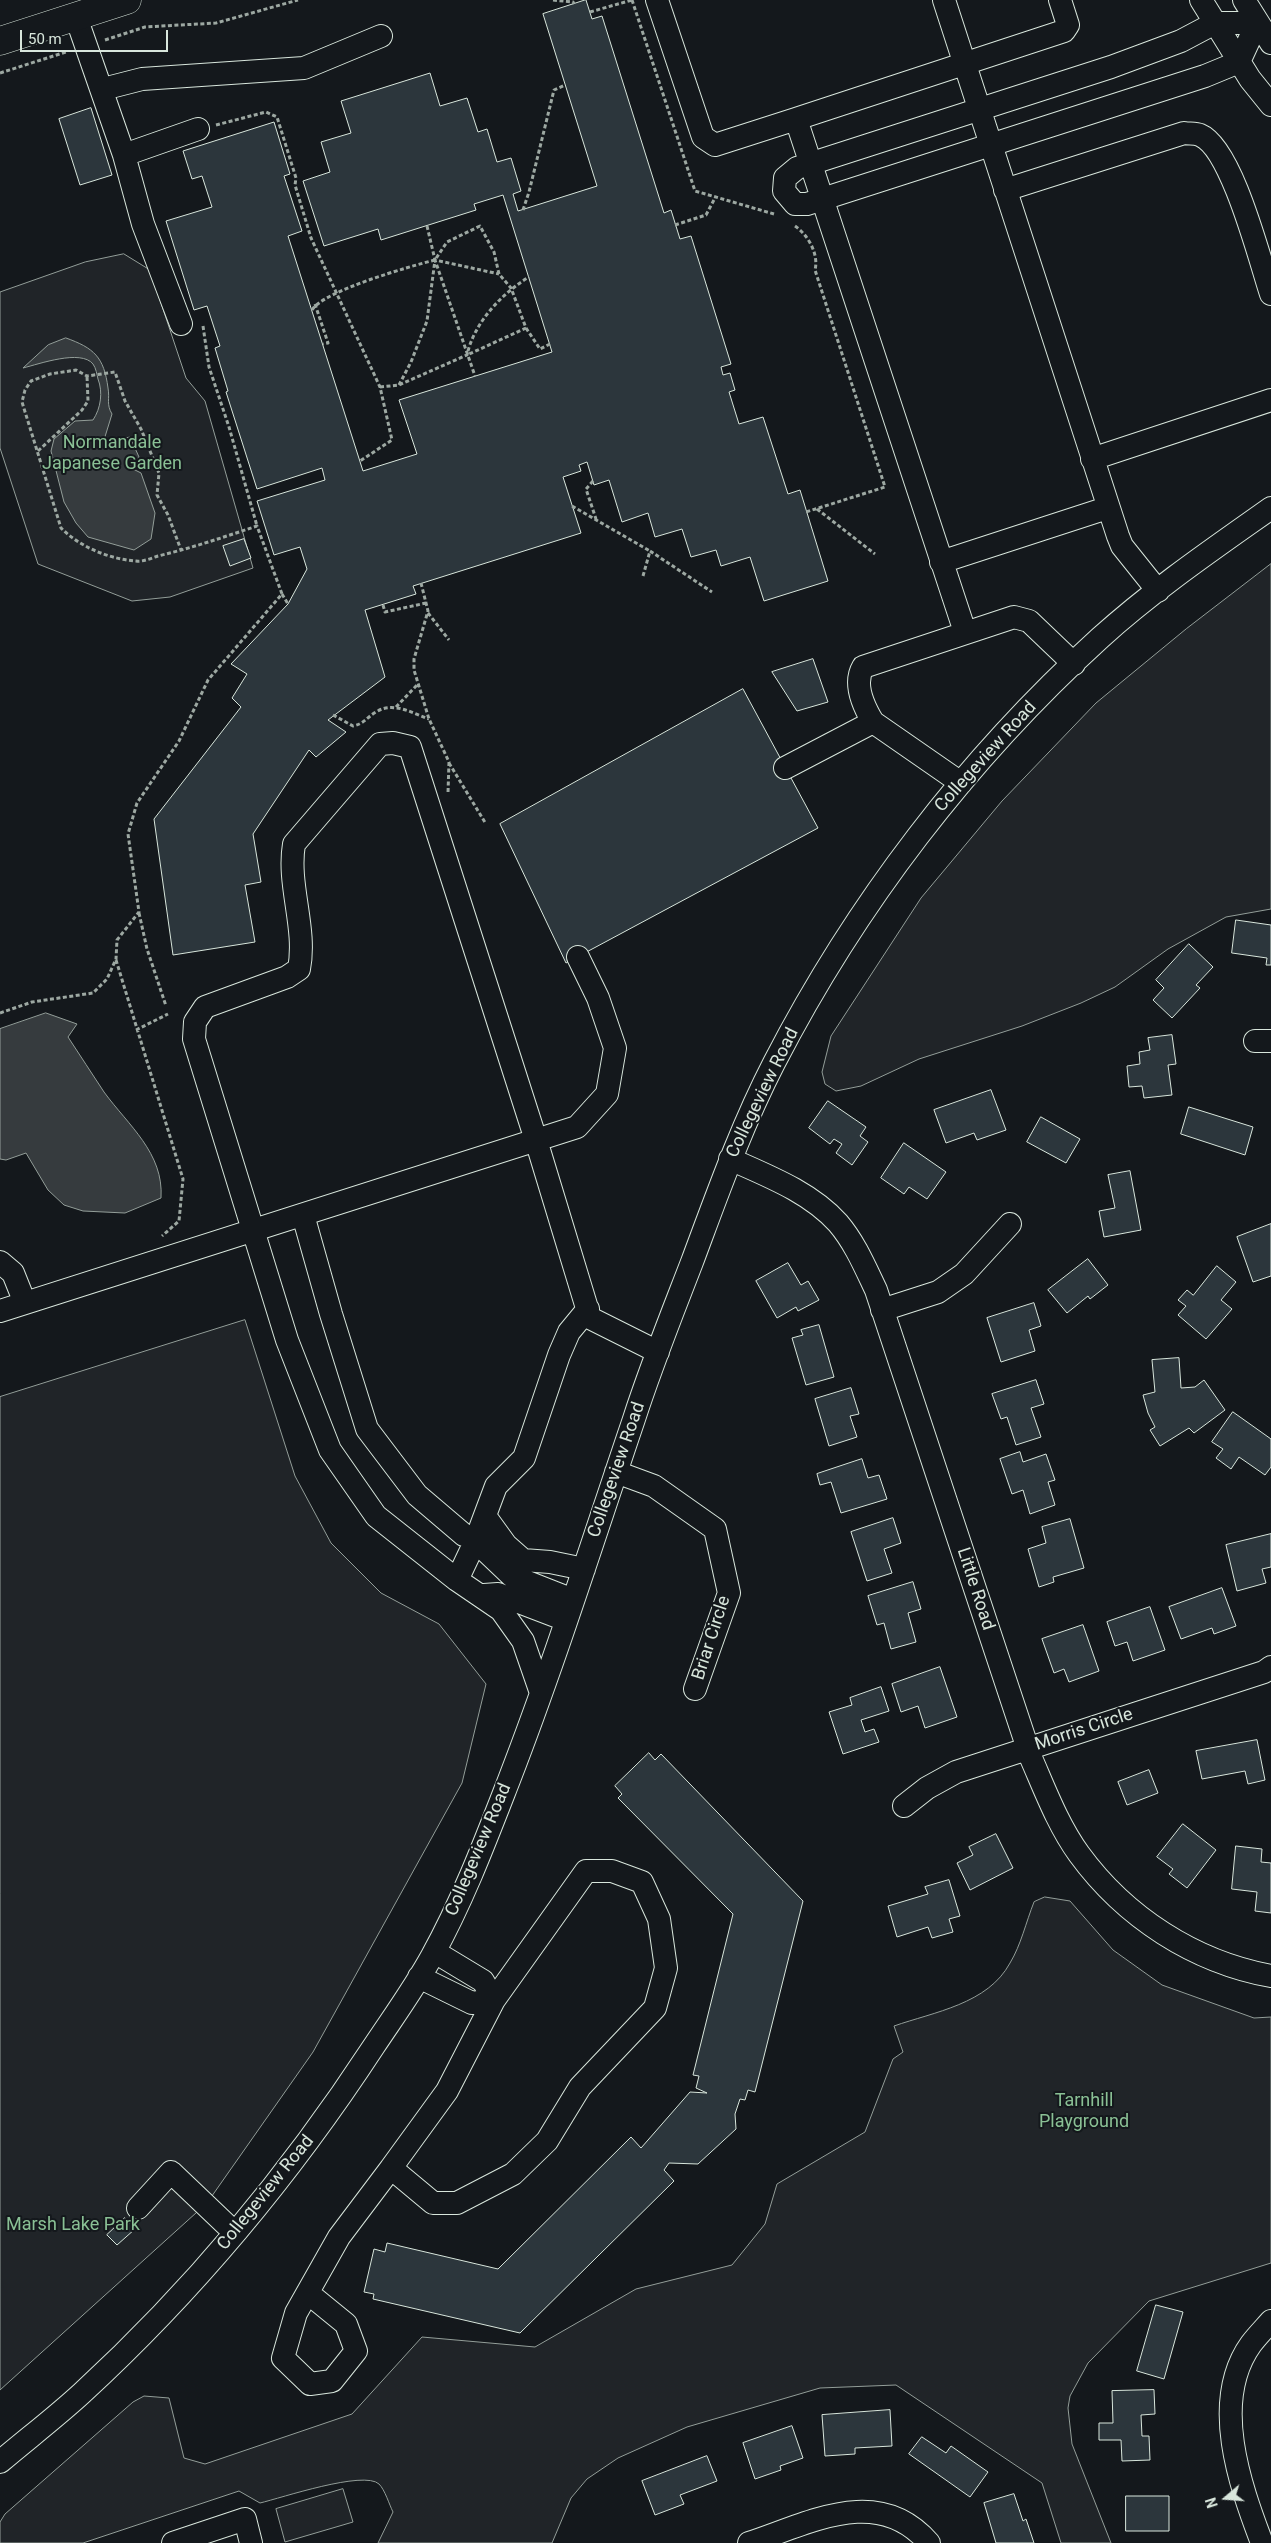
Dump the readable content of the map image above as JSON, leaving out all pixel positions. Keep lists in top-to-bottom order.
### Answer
{
  "streets": {
    "street": [
      "Collegeview Road",
      "Little Road",
      "Briar Circle",
      "Morris Circle"
    ]
  },
  "crossings": [
    ["Collegeview Road", "Little Road"],
    ["Collegeview Road", "Briar Circle"],
    ["Little Road", "Morris Circle"]
  ],
  "parks": ["Normandale Japanese Garden", "Tarnhill Playground", "Marsh Lake Park"],
  "scale_bar": "50 m",
  "north": "left"
}
